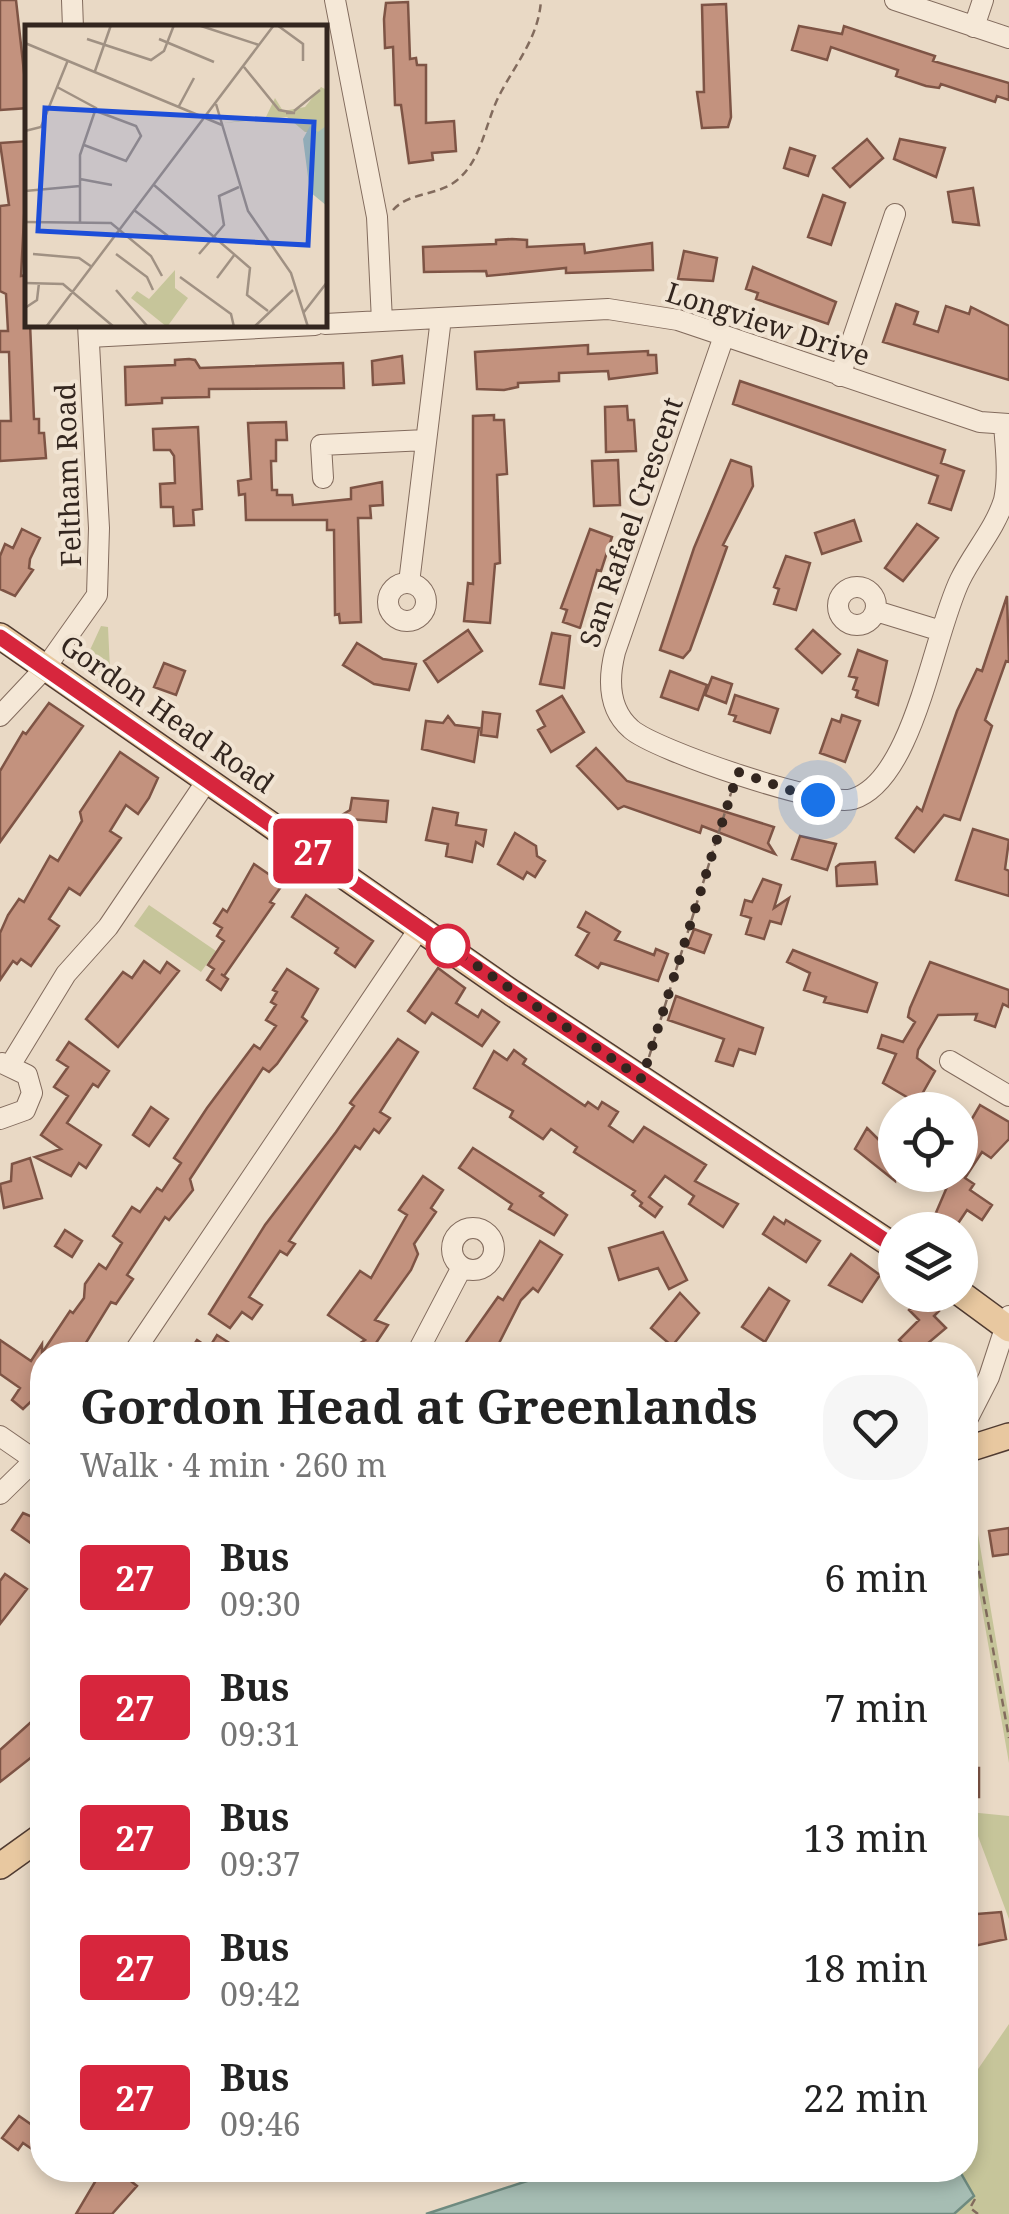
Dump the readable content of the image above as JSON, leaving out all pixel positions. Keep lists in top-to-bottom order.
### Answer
{
  "streets": {
    "main road": ["Gordon Head Road"],
    "street": ["Longview Drive", "Feltham Road", "San Rafael Crescent"]
  },
  "crossings": [
    ["Longview Drive", "San Rafael Crescent"],
    ["Feltham Road", "Gordon Head Road"]
  ],
  "lines": ["bus line 27"],
  "page": {
    "on_map": "27",
    "heading": ["Gordon Head at Greenlands", "Walk · 4 min · 260 m"],
    "list": [
      {
        "mark": "27",
        "name": "Bus",
        "note": "09:30",
        "value": "6 min"
      },
      {
        "mark": "27",
        "name": "Bus",
        "note": "09:31",
        "value": "7 min"
      },
      {
        "mark": "27",
        "name": "Bus",
        "note": "09:37",
        "value": "13 min"
      },
      {
        "mark": "27",
        "name": "Bus",
        "note": "09:42",
        "value": "18 min"
      },
      {
        "mark": "27",
        "name": "Bus",
        "note": "09:46",
        "value": "22 min"
      }
    ]
  }
}
